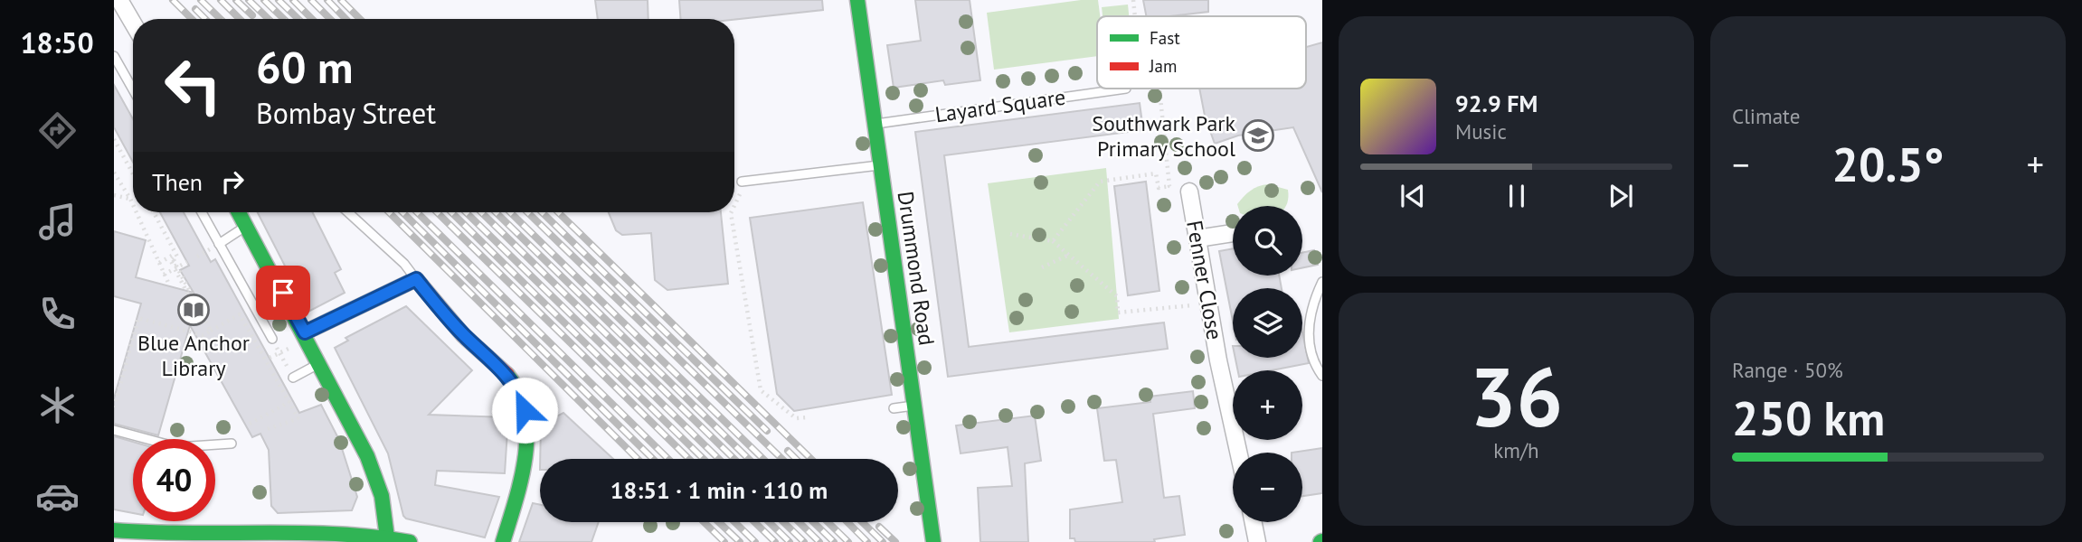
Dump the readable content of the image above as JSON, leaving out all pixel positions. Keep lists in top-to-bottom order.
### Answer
{
  "streets": {
    "street": ["Drummond Road", "Fenner Close"],
    "lane": ["Layard Square"]
  },
  "crossings": [
    ["Layard Square", "Drummond Road"]
  ],
  "places": {
    "school or university": ["Southwark Park Primary School"],
    "library": ["Blue Anchor Library"]
  },
  "legend": ["Fast", "Jam"],
  "page": {
    "tabs": "18:50",
    "tile": [
      "Climate",
      ["36", "km/h"],
      ["Range · 50%", "250 km"]
    ],
    "turn": ["60 m", "Bombay Street"],
    "song": ["92.9 FM", "Music"],
    "heat": ["−", "20.5°", "+"],
    "then": "Then",
    "map_buttons": ["+", "−"],
    "limit": "40",
    "trip": "18:51 · 1 min · 110 m"
  }
}
